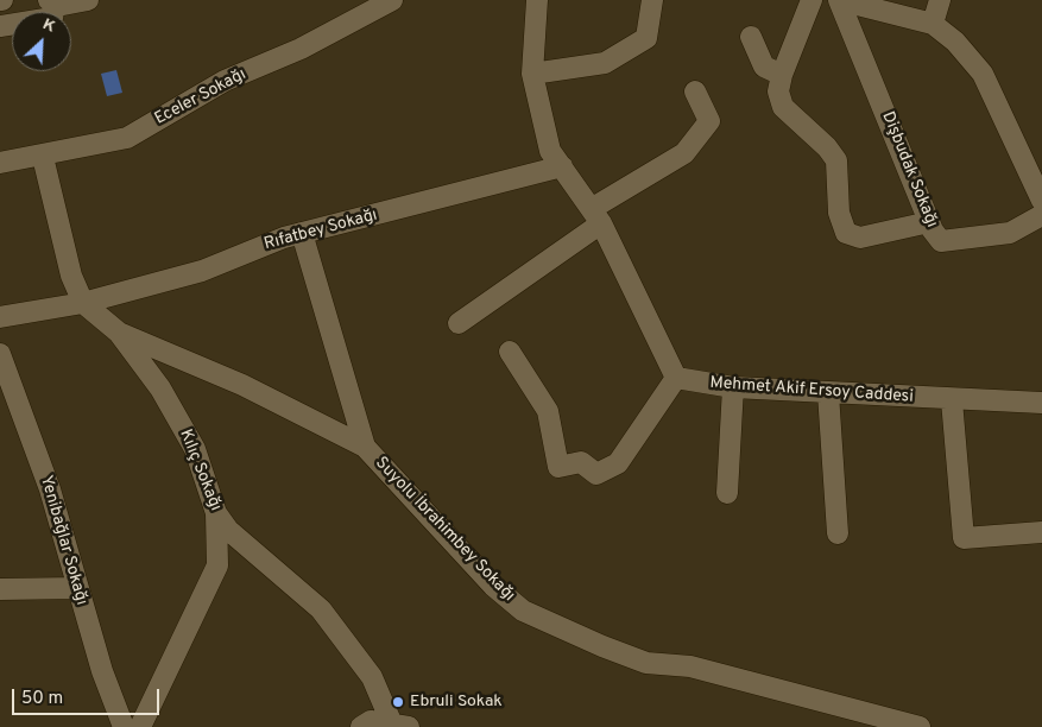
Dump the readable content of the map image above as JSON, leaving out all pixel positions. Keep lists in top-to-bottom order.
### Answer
{
  "streets": {
    "street": [
      "Eceler Sokağı",
      "Dişbudak Sokağı",
      "Rıfatbey Sokağı",
      "Mehmet Akif Ersoy Caddesi",
      "Kılıç Sokağı",
      "Suyolu İbrahimbey Sokağı",
      "Yenibağlar Sokağı"
    ]
  },
  "crossings": [
    ["Eceler Sokağı", "Kılıç Sokağı"],
    ["Rıfatbey Sokağı", "Kılıç Sokağı"],
    ["Kılıç Sokağı", "Suyolu İbrahimbey Sokağı"]
  ],
  "places": ["Ebruli Sokak"],
  "scale_bar": "50 m",
  "north": "top right"
}
